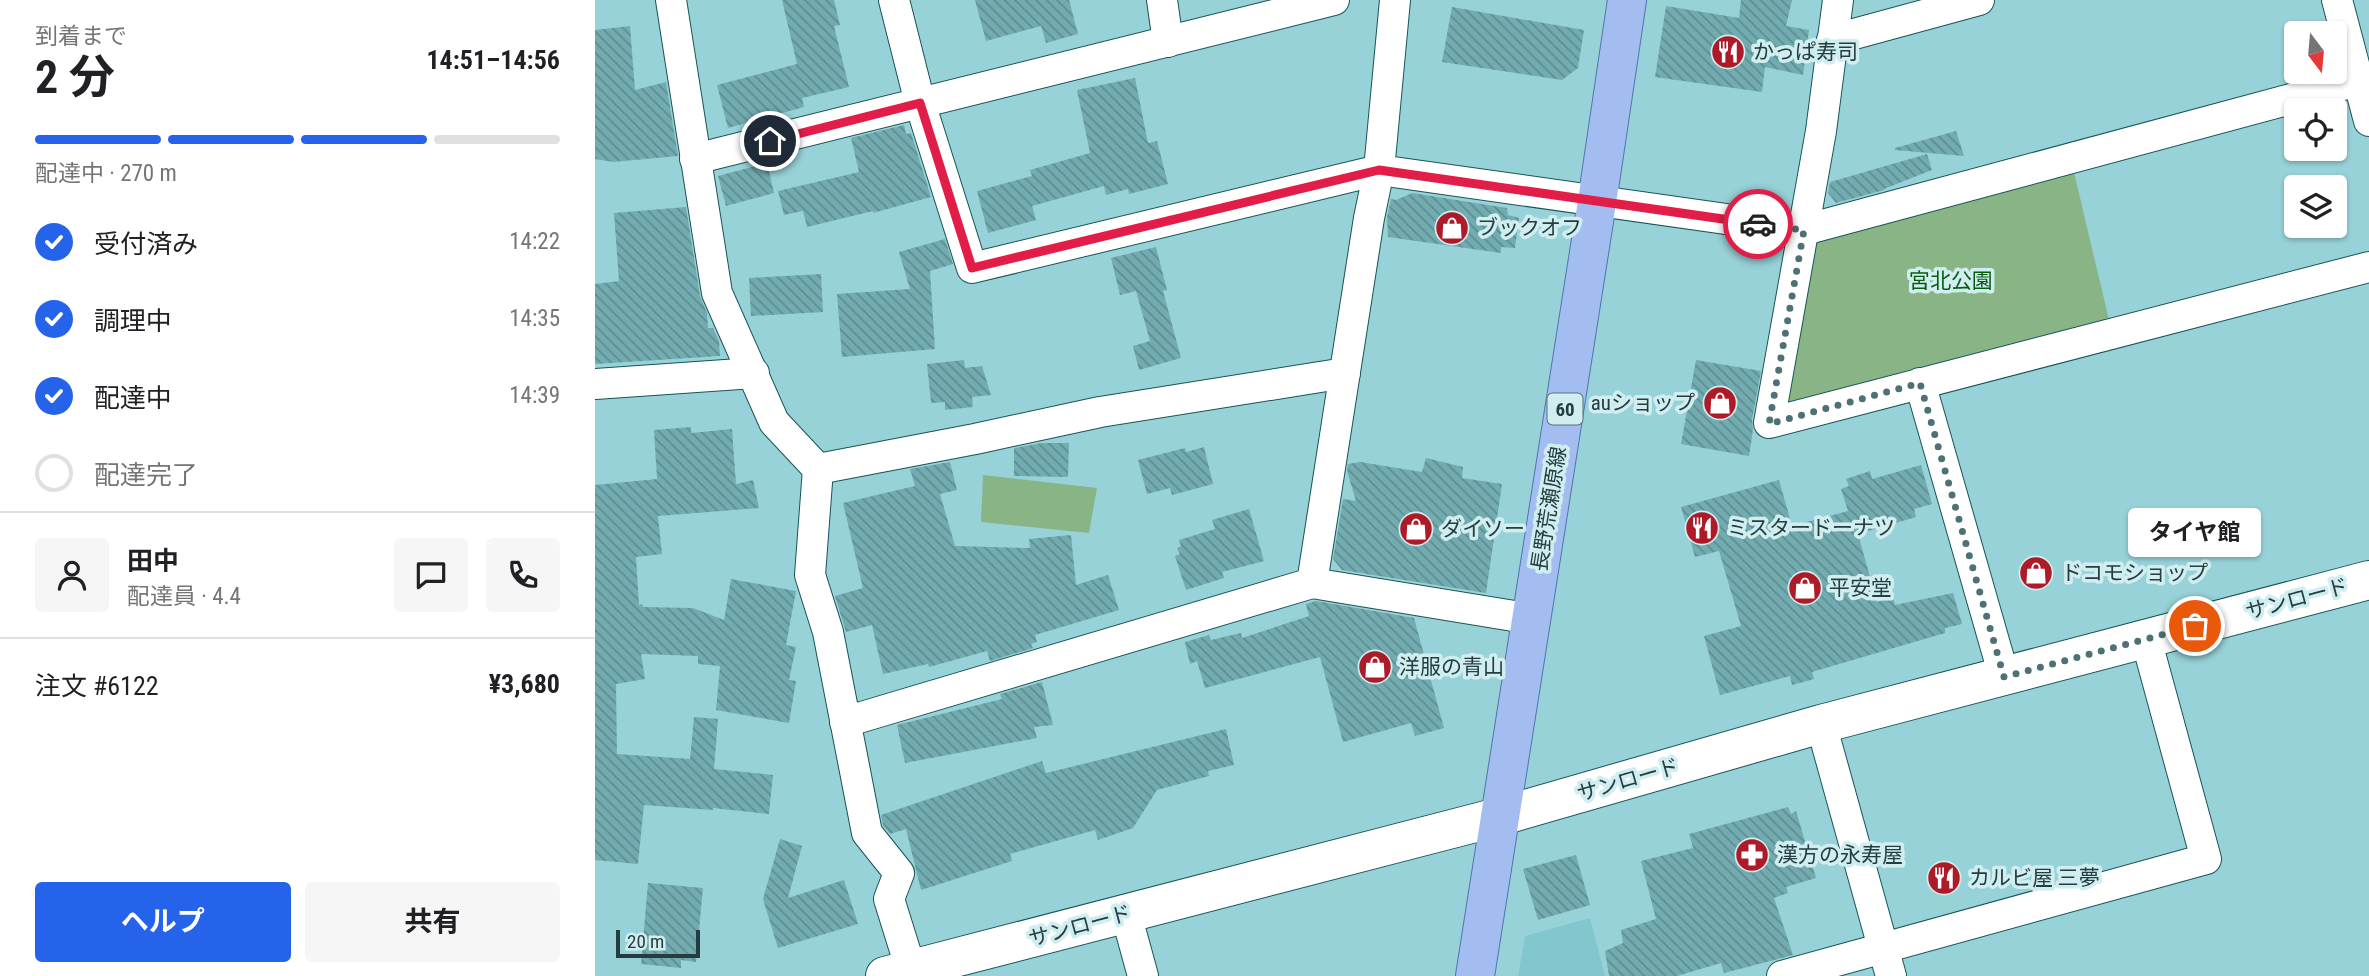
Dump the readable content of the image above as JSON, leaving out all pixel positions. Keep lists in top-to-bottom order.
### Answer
{
  "streets": {
    "main road": ["60", "長野荒瀬原線"],
    "street": ["サンロード"]
  },
  "crossings": [
    ["長野荒瀬原線", "サンロード"]
  ],
  "parks": ["宮北公園"],
  "places": {
    "restaurant": ["かっぱ寿司", "ミスタードーナツ", "カルビ屋 三夢"],
    "shop": [
      "ブックオフ",
      "auショップ",
      "ダイソー",
      "ドコモショップ",
      "平安堂",
      "洋服の青山"
    ],
    "other": ["タイヤ館"],
    "pharmacy": ["漢方の永寿屋"]
  },
  "scale_bar": "20 m",
  "north": "bottom",
  "page": {
    "heading": ["2 分", "到着まで", "14:51–14:56"],
    "panel": [
      "田中",
      "配達員 · 4.4",
      "注文 #6122",
      "¥3,680"
    ],
    "bar": "配達中 · 270 m",
    "list": [
      ["受付済み", "14:22"],
      ["調理中", "14:35"],
      ["配達中", "14:39"],
      "配達完了"
    ],
    "bubble": "タイヤ館",
    "buttons": ["ヘルプ", "共有"],
    "scale": "20 m"
  }
}
